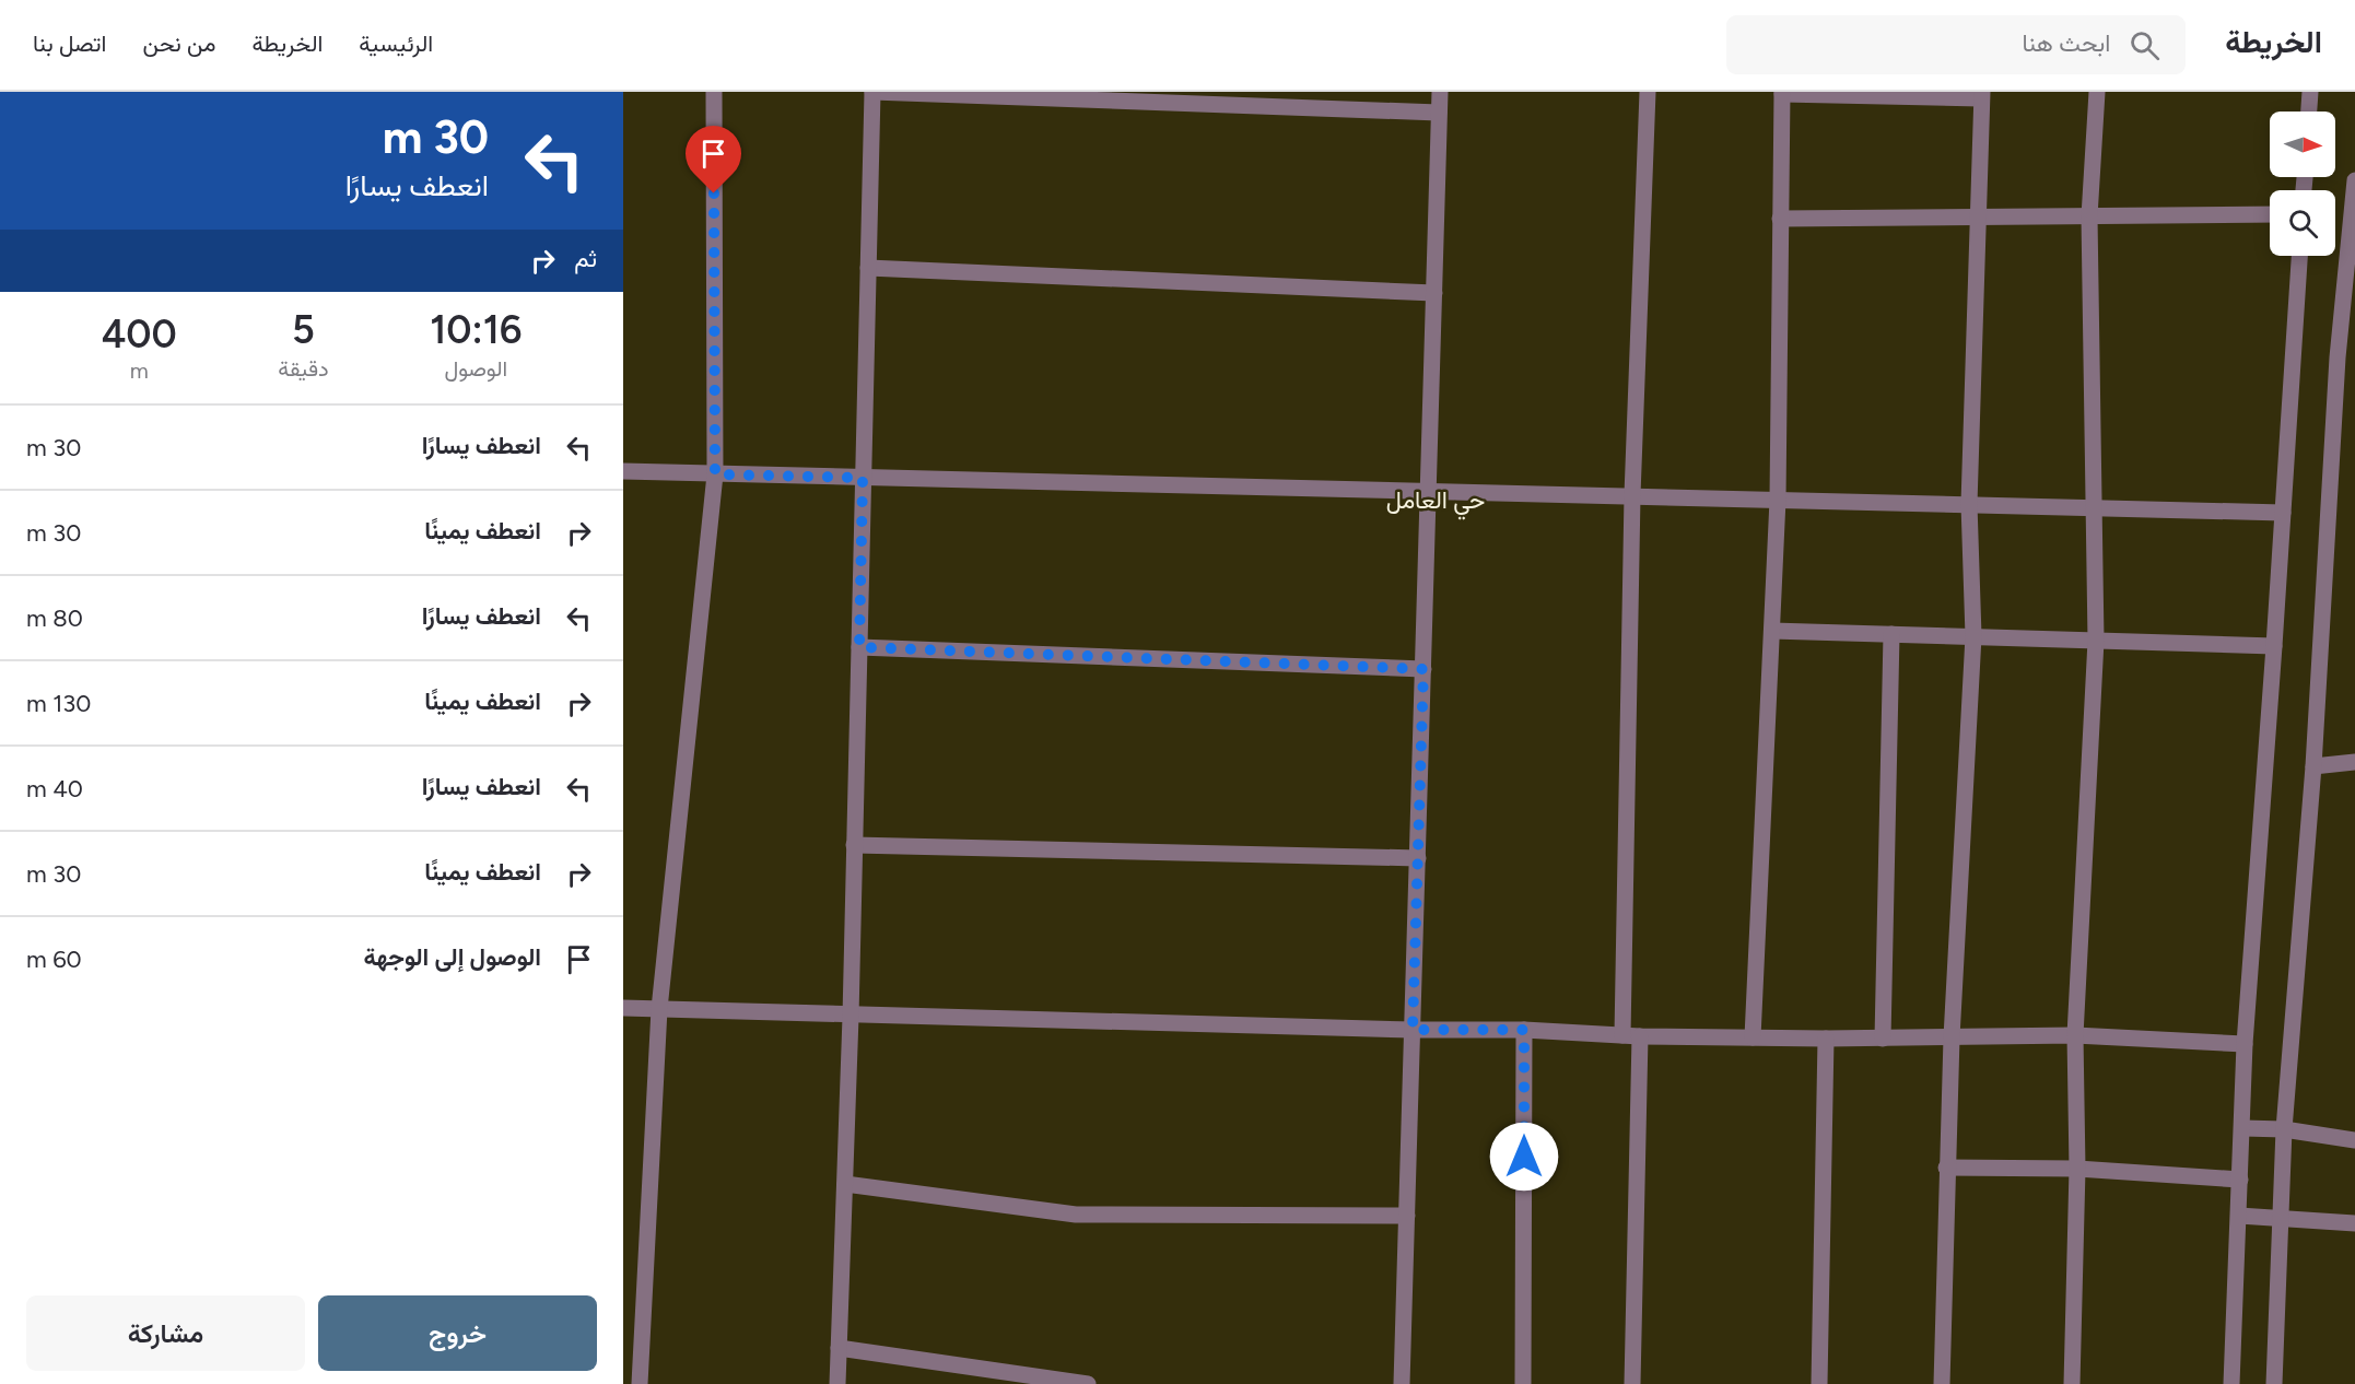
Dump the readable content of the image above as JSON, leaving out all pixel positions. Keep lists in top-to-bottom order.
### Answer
{
  "districts": ["حي العامل"],
  "north": "right",
  "page": {
    "header": "الخريطة",
    "search": "ابحث هنا",
    "nav": [
      "الرئيسية",
      "الخريطة",
      "من نحن",
      "اتصل بنا"
    ],
    "turn": ["30 m", "انعطف يسارًا"],
    "then": "ثم",
    "eta": [
      "10:16",
      "الوصول",
      "5",
      "دقيقة",
      "400",
      "m"
    ],
    "list": [
      {
        "name": "انعطف يسارًا",
        "value": "30 m"
      },
      {
        "name": "انعطف يمينًا",
        "value": "30 m"
      },
      {
        "name": "انعطف يسارًا",
        "value": "80 m"
      },
      {
        "name": "انعطف يمينًا",
        "value": "130 m"
      },
      {
        "name": "انعطف يسارًا",
        "value": "40 m"
      },
      {
        "name": "انعطف يمينًا",
        "value": "30 m"
      },
      {
        "name": "الوصول إلى الوجهة",
        "value": "60 m"
      }
    ],
    "buttons": ["خروج", "مشاركة"]
  }
}
